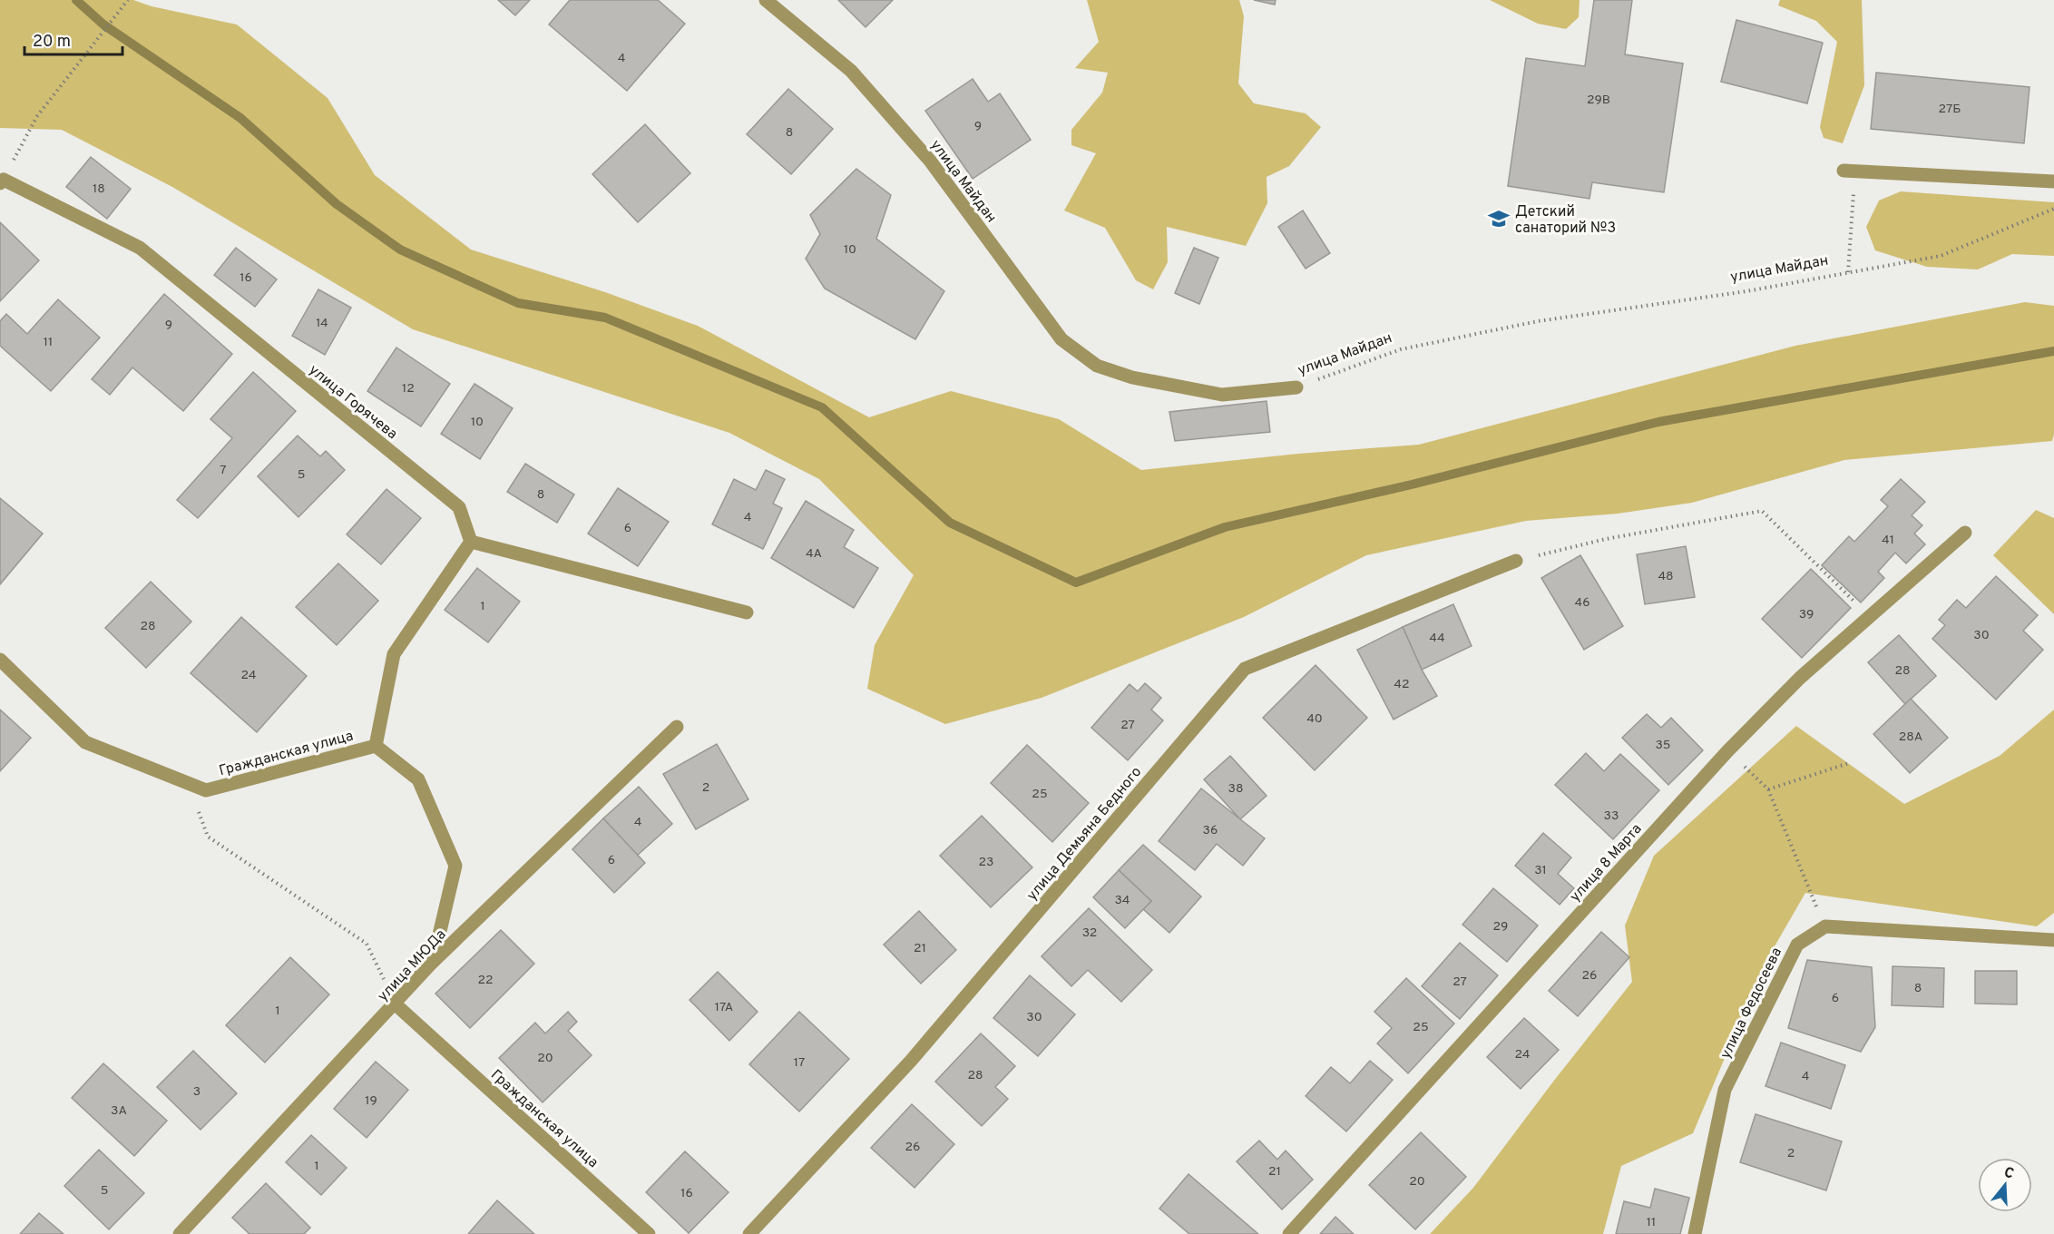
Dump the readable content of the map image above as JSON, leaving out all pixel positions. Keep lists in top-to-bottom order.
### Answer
{
  "streets": {
    "street": [
      "улица Майдан",
      "улица Горячева",
      "Гражданская улица",
      "улица Демьяна Бедного",
      "улица 8 Марта",
      "улица МЮДа",
      "улица Федосеева"
    ]
  },
  "crossings": [
    ["Гражданская улица", "улица МЮДа"]
  ],
  "places": {
    "school or university": ["Детский санаторий №3"]
  },
  "house_numbers": [
    "4",
    "29В",
    "27Б",
    "9",
    "8",
    "18",
    "10",
    "16",
    "14",
    "9",
    "11",
    "12",
    "10",
    "7",
    "5",
    "8",
    "4",
    "6",
    "41",
    "4А",
    "48",
    "46",
    "1",
    "39",
    "28",
    "30",
    "44",
    "28",
    "24",
    "42",
    "40",
    "27",
    "28А",
    "35",
    "2",
    "38",
    "25",
    "33",
    "4",
    "36",
    "6",
    "23",
    "31",
    "34",
    "29",
    "32",
    "21",
    "26",
    "22",
    "27",
    "8",
    "6",
    "17А",
    "1",
    "30",
    "25",
    "24",
    "20",
    "17",
    "28",
    "4",
    "3",
    "19",
    "3А",
    "26",
    "2",
    "1",
    "21",
    "20",
    "5",
    "16",
    "11"
  ],
  "scale_bar": "20 m",
  "north": "top"
}
